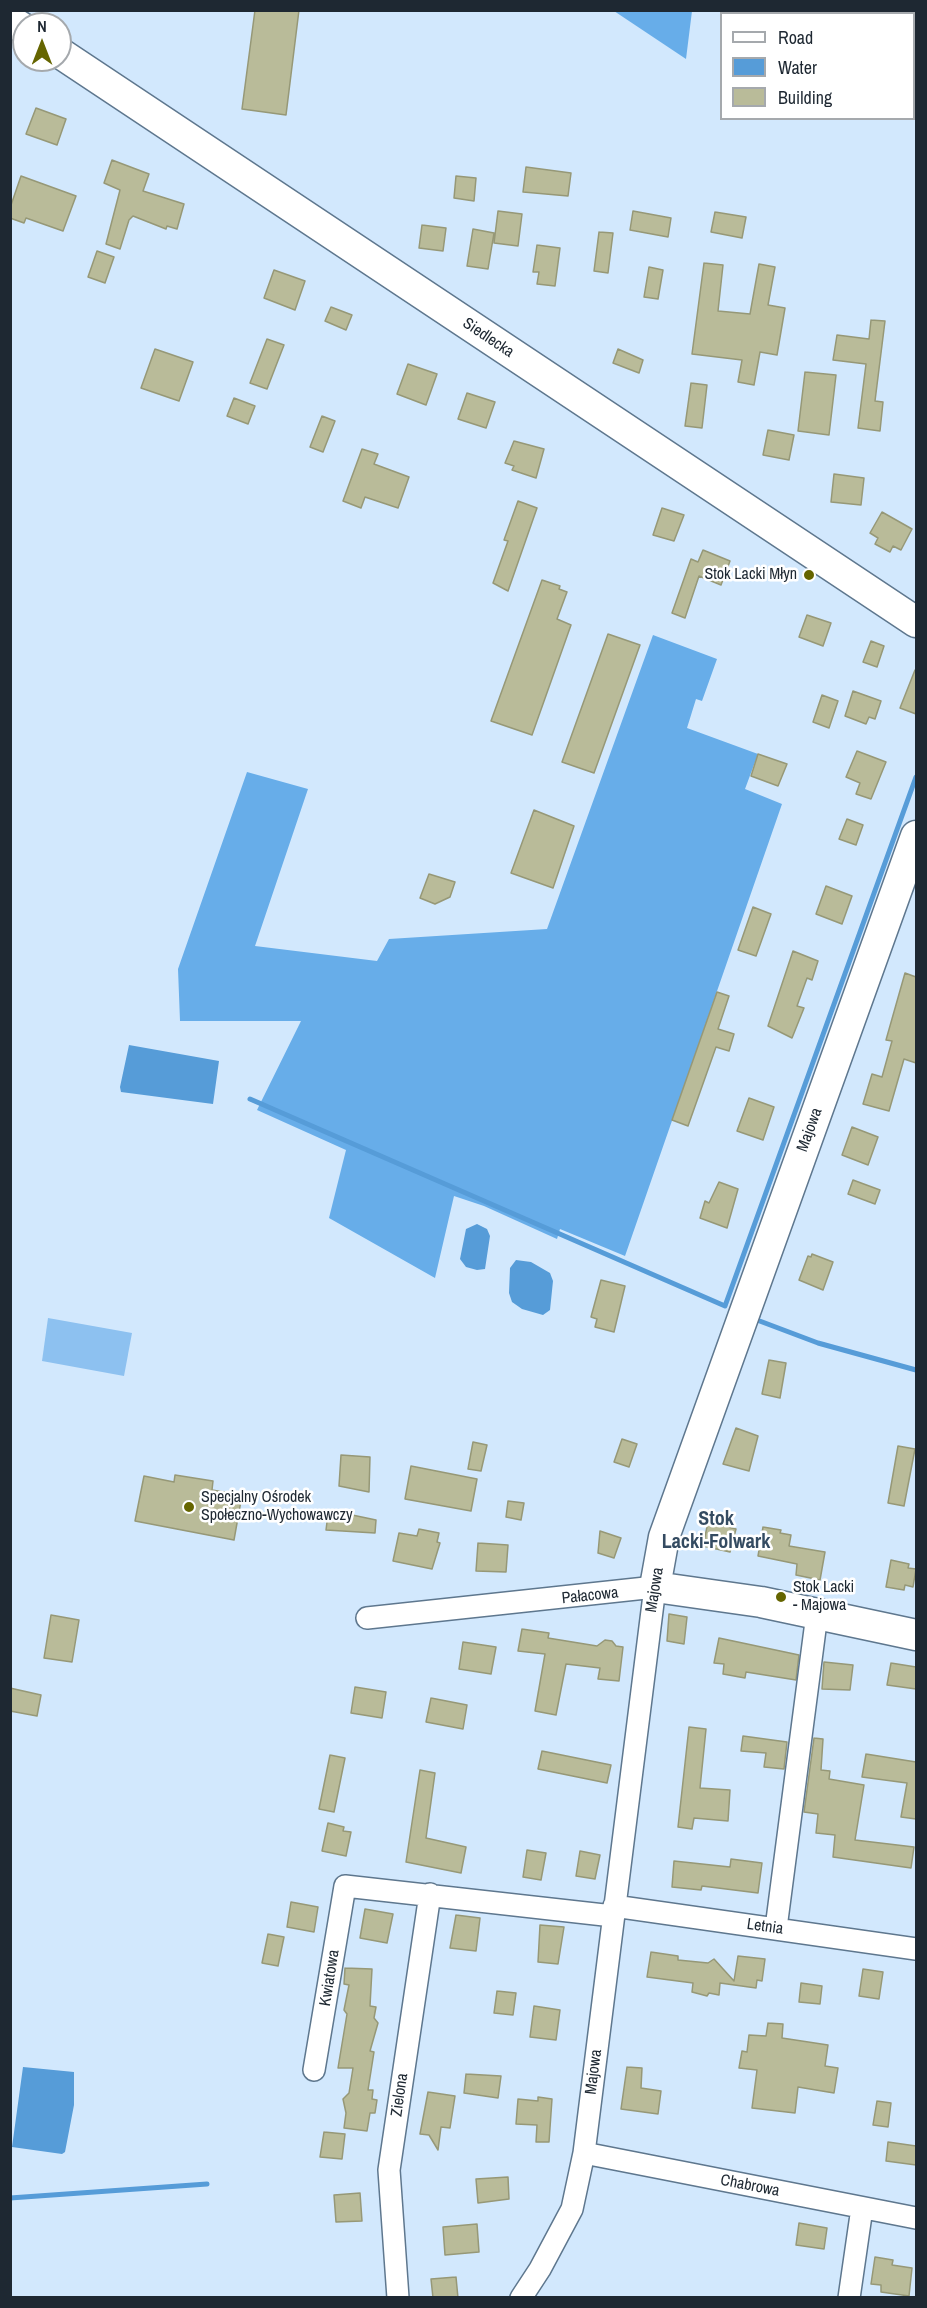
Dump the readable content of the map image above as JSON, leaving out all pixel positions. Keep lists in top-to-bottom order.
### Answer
{
  "streets": {
    "street": [
      "Siedlecka",
      "Majowa",
      "Pałacowa",
      "Letnia",
      "Kwiatowa",
      "Zielona",
      "Chabrowa"
    ]
  },
  "crossings": [
    ["Majowa", "Pałacowa"],
    ["Majowa", "Letnia"],
    ["Majowa", "Chabrowa"],
    ["Letnia", "Kwiatowa"],
    ["Letnia", "Zielona"]
  ],
  "districts": ["Stok Lacki-Folwark"],
  "places": ["Stok Lacki Młyn", "Specjalny Ośrodek Społeczno-Wychowawczy", "Stok Lacki - Majowa"],
  "legend": ["Road", "Water", "Building"],
  "north": "top"
}
